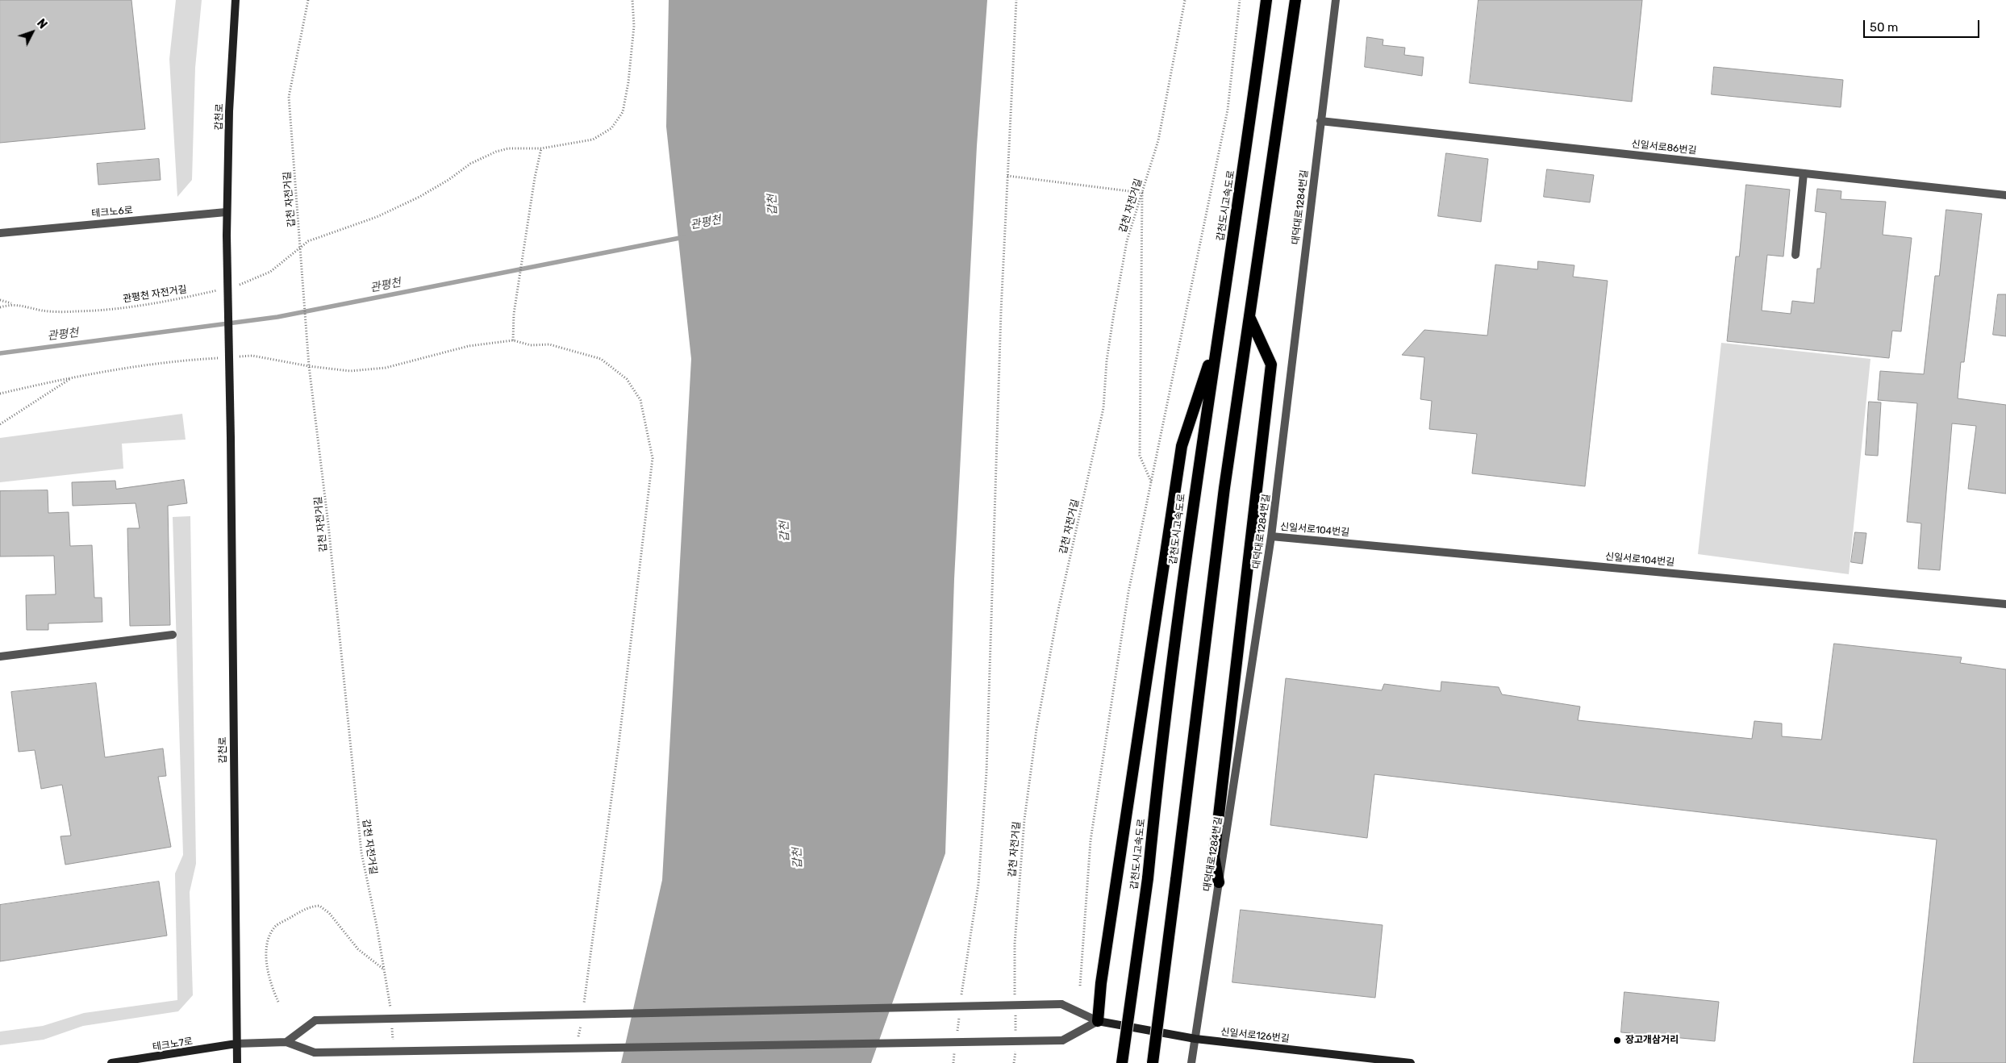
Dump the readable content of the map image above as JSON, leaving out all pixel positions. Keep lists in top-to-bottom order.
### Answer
{
  "streets": {
    "highway": ["갑천도시고속도로"],
    "main road": ["갑천로", "신일서로126번길", "테크노7로"],
    "street": [
      "신일서로86번길",
      "대덕대로1284번길",
      "테크노6로",
      "신일서로104번길"
    ],
    "path": ["갑천 자전거길", "관평천 자전거길"]
  },
  "crossings": [
    ["갑천로", "테크노6로"],
    ["갑천로", "테크노7로"],
    ["신일서로86번길", "대덕대로1284번길"],
    ["대덕대로1284번길", "신일서로104번길"],
    ["대덕대로1284번길", "신일서로126번길"]
  ],
  "water": ["갑천", "관평천"],
  "places": ["장고개삼거리"],
  "scale_bar": "50 m",
  "north": "top right"
}
